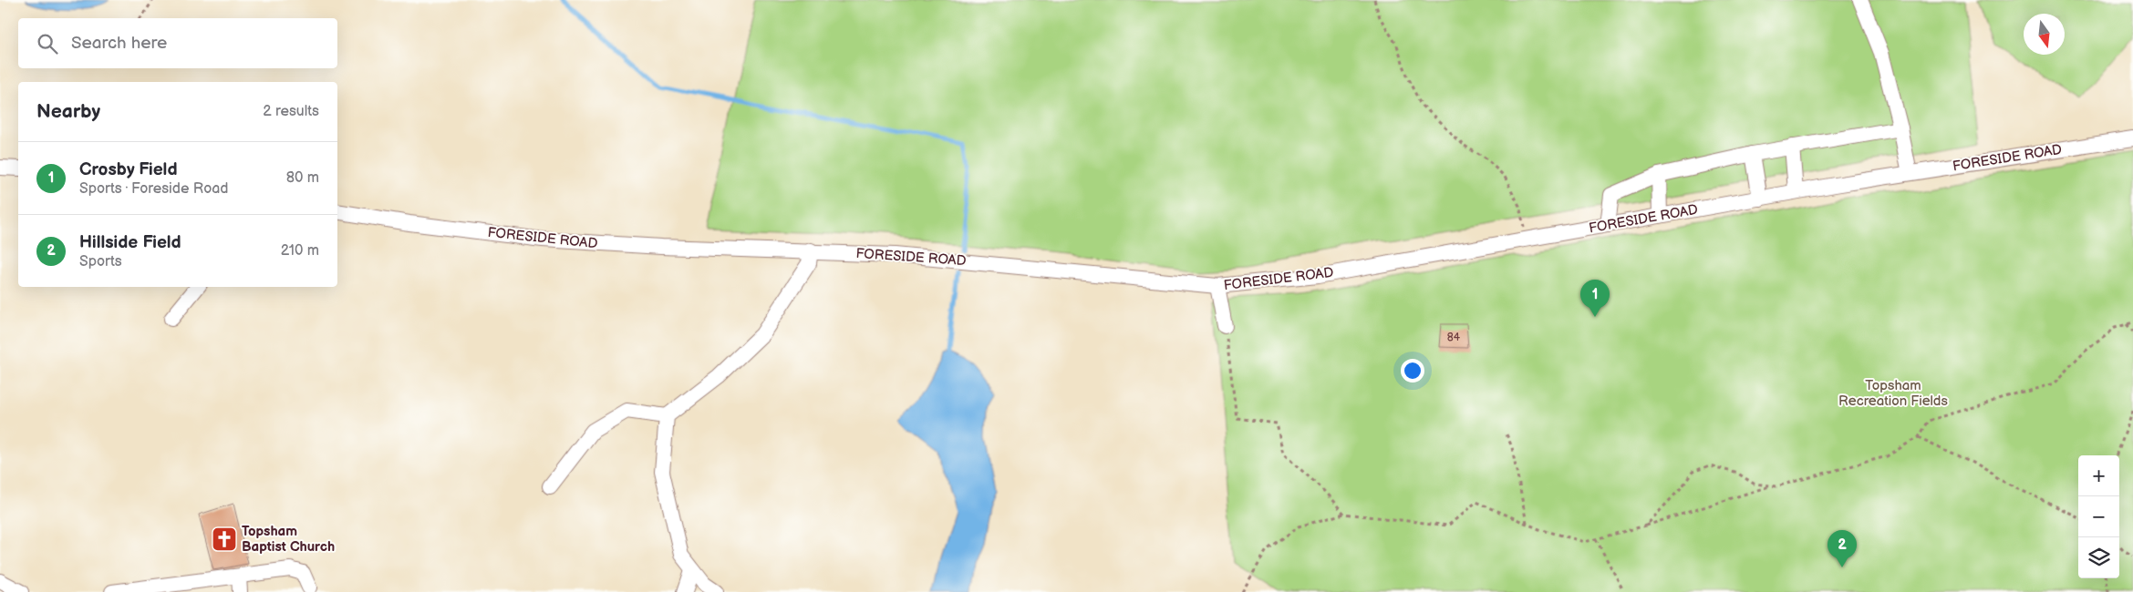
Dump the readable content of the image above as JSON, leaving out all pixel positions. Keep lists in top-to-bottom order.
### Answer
{
  "streets": {
    "street": ["FORESIDE ROAD"]
  },
  "parks": ["Topsham Recreation Fields"],
  "places": {
    "church": ["Topsham Baptist Church"]
  },
  "house_numbers": ["84"],
  "north": "bottom",
  "page": {
    "search": "Search here",
    "heading": ["Nearby", "2 results"],
    "list": [
      {
        "mark": "1",
        "name": "Crosby Field",
        "note": "Sports · Foreside Road",
        "value": "80 m"
      },
      {
        "mark": "2",
        "name": "Hillside Field",
        "note": "Sports",
        "value": "210 m"
      }
    ],
    "pins": ["1", "2"],
    "map_buttons": ["+", "−"]
  }
}
